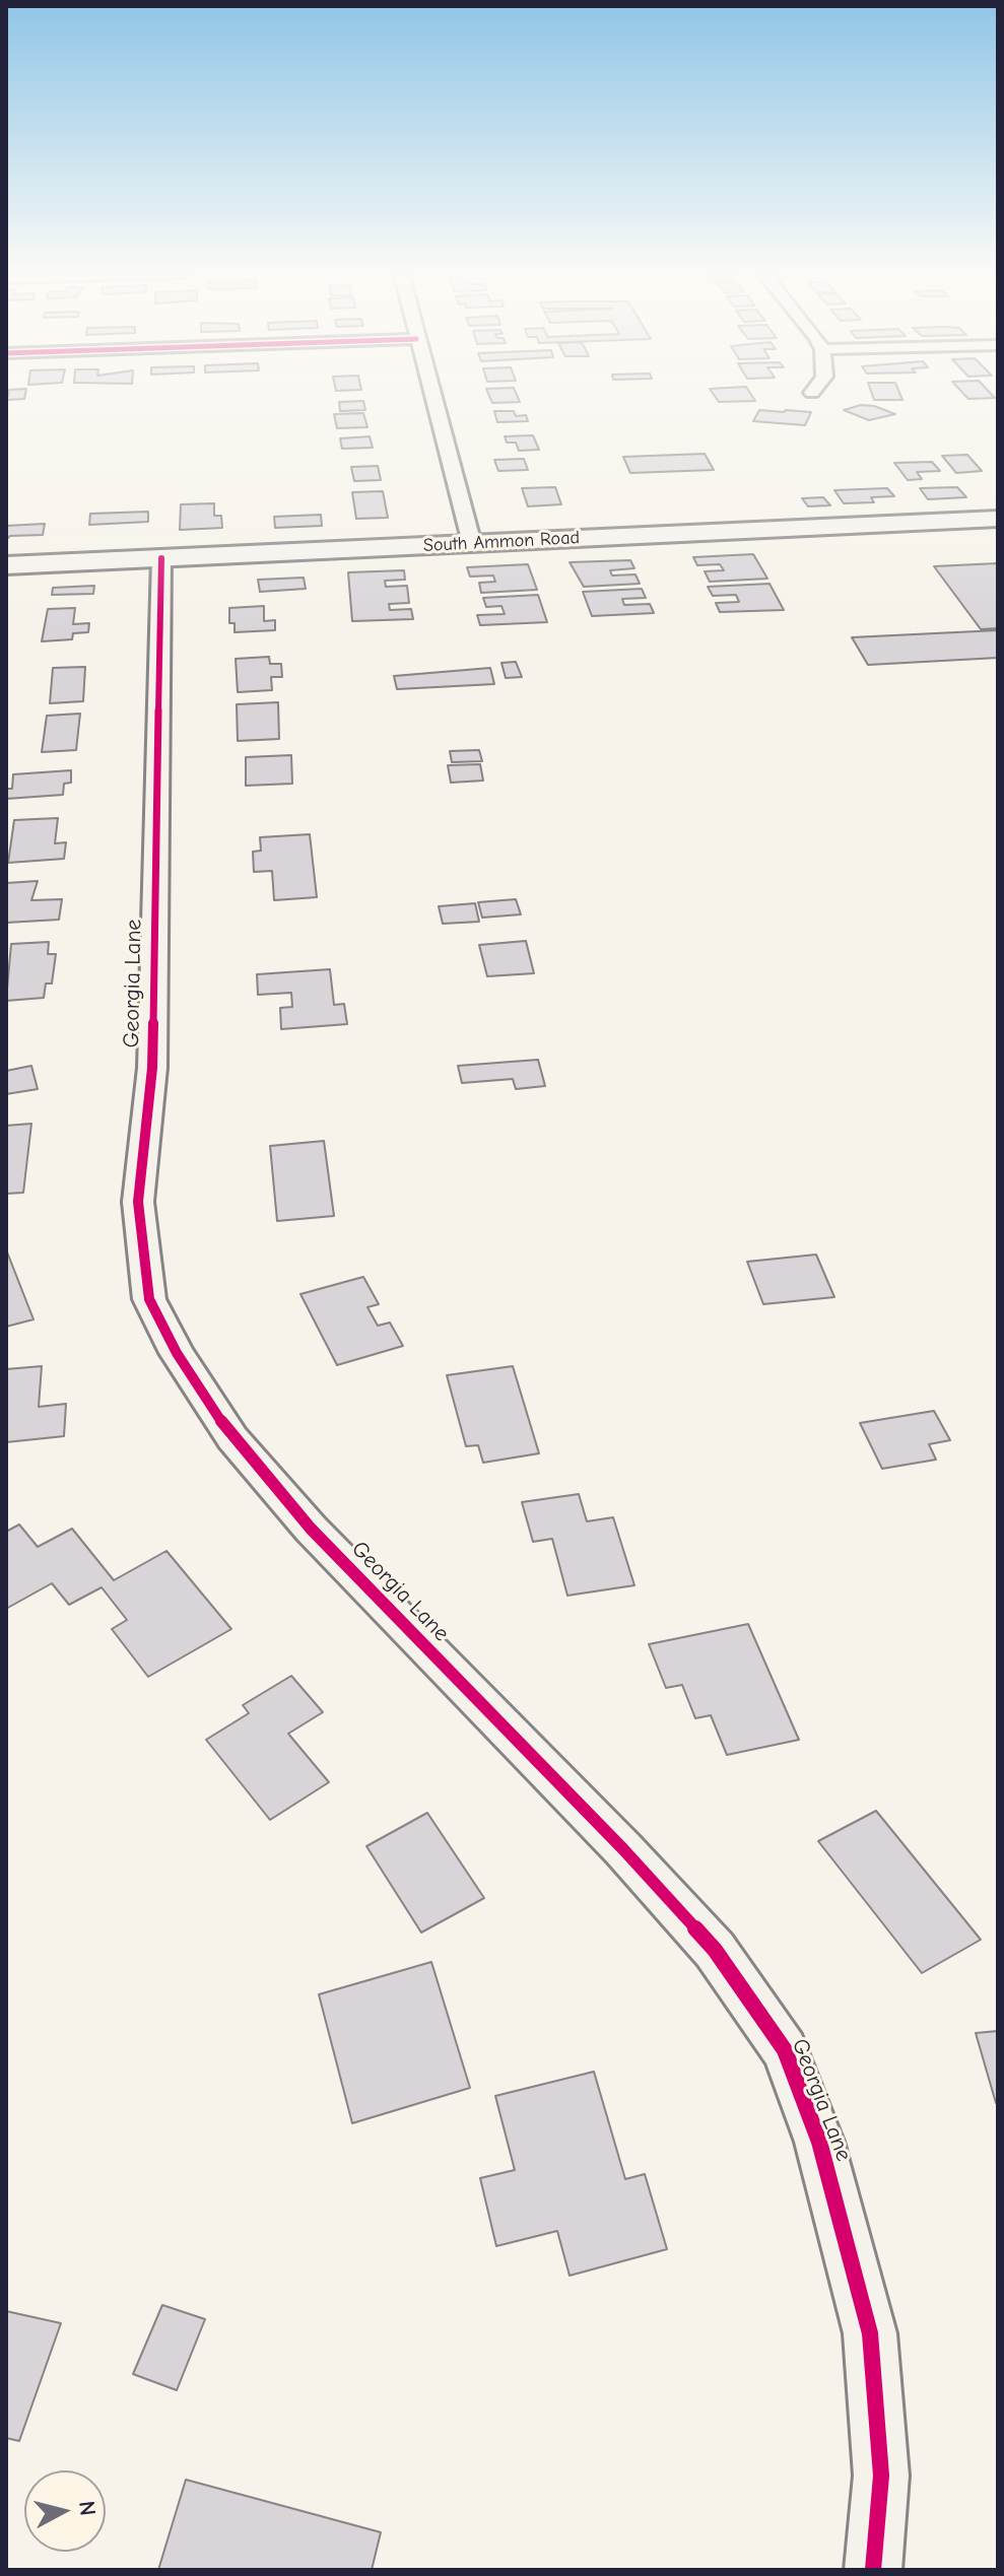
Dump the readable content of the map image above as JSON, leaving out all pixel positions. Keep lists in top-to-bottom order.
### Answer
{
  "streets": {
    "main road": ["South Ammon Road"],
    "street": ["Georgia Lane"]
  },
  "crossings": [
    ["South Ammon Road", "Georgia Lane"]
  ],
  "north": "right"
}
